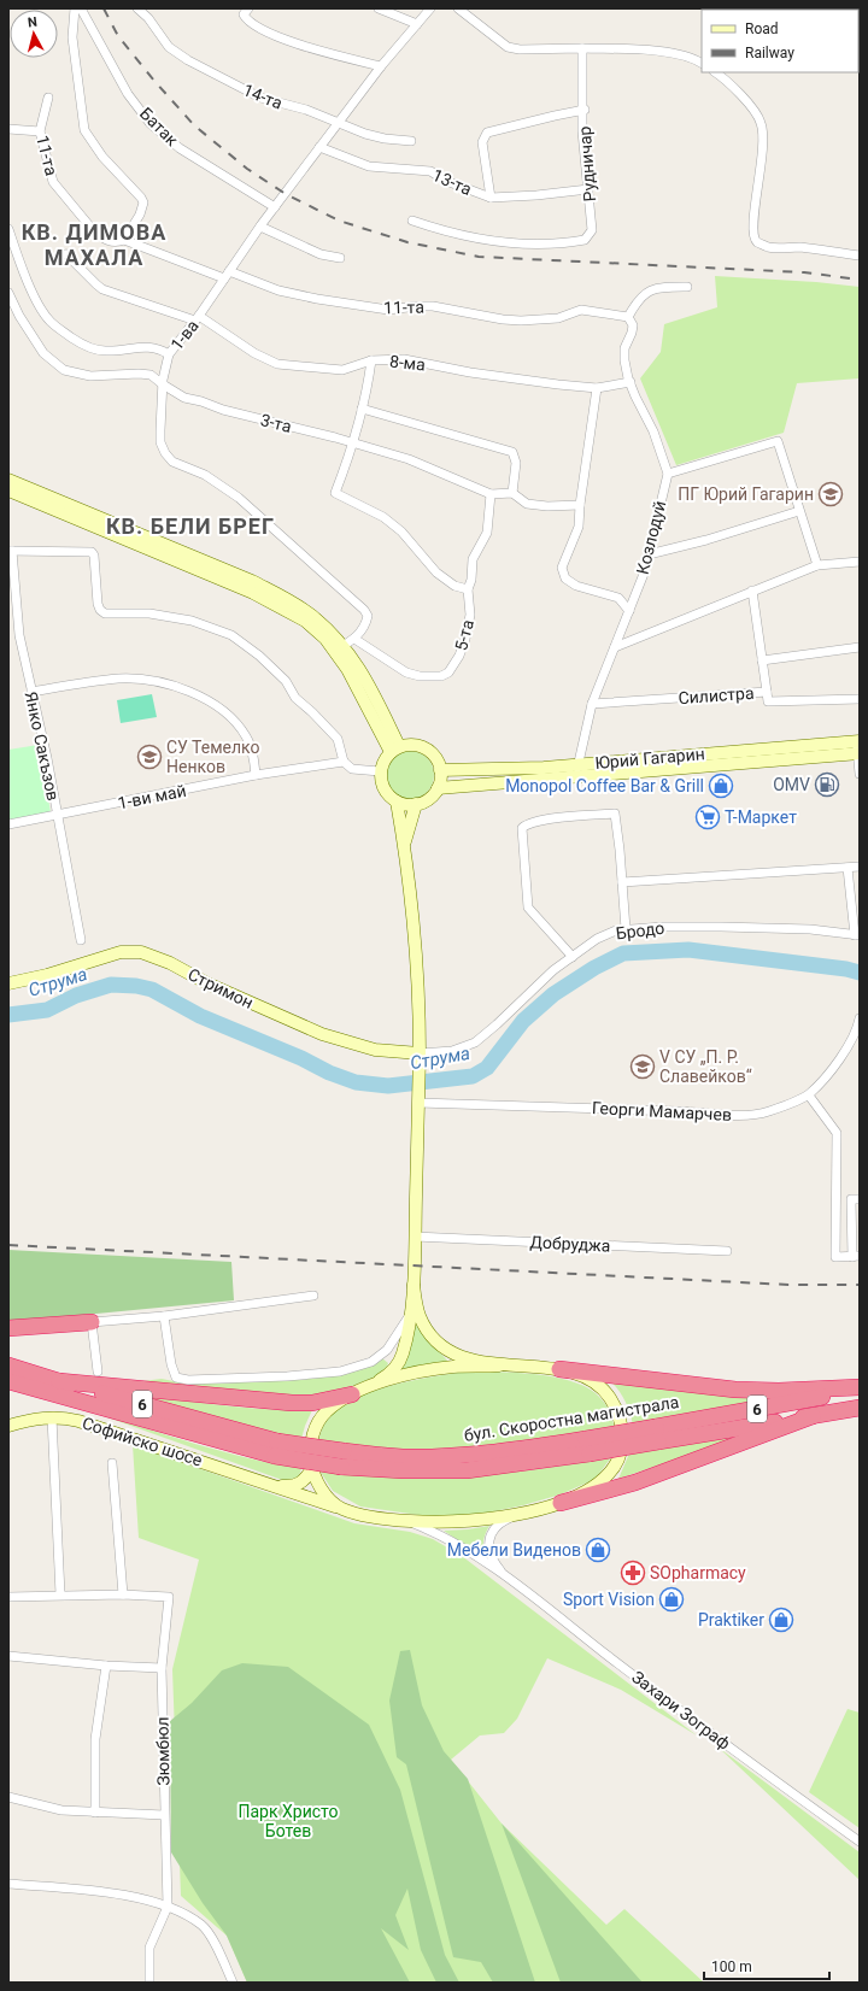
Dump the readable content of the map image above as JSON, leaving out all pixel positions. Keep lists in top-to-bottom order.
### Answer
{
  "streets": {
    "highway": ["6", "бул. Скоростна магистрала"],
    "main road": ["Юрий Гагарин", "Стримон", "Софийско шосе"],
    "street": [
      "14-та",
      "Батак",
      "11-та",
      "Рудничар",
      "13-та",
      "1-ва",
      "8-ма",
      "3-та",
      "Козлодуй",
      "5-та",
      "Силистра",
      "Янко Сакъзов",
      "1-ви май",
      "Бродо",
      "Георги Мамарчев",
      "Добруджа",
      "Захари Зограф",
      "Зюмбюл"
    ]
  },
  "crossings": [
    ["14-та", "1-ва"],
    ["Батак", "1-ва"],
    ["11-та", "1-ва"],
    ["Рудничар", "13-та"],
    ["13-та", "1-ва"],
    ["1-ва", "8-ма"],
    ["1-ва", "3-та"],
    ["1-ва", "5-та"],
    ["3-та", "5-та"],
    ["Козлодуй", "Силистра"],
    ["Козлодуй", "Юрий Гагарин"],
    ["Янко Сакъзов", "1-ви май"],
    ["Бродо", "Стримон"],
    ["Софийско шосе", "Захари Зограф"]
  ],
  "districts": ["КВ. ДИМОВА МАХАЛА", "КВ. БЕЛИ БРЕГ"],
  "water": ["Струма"],
  "parks": ["Парк Христо Ботев"],
  "places": {
    "school or university": ["ПГ Юрий Гагарин", "СУ Темелко Ненков", "V СУ „П. Р. Славейков“"],
    "fuel station": ["OMV"],
    "shop": [
      "Monopol Coffee Bar & Grill",
      "Мебели Виденов",
      "Sport Vision",
      "Praktiker"
    ],
    "supermarket": ["Т-Маркет"],
    "pharmacy": ["SOpharmacy"]
  },
  "legend": ["Road", "Railway"],
  "scale_bar": "100 m",
  "north": "top"
}
